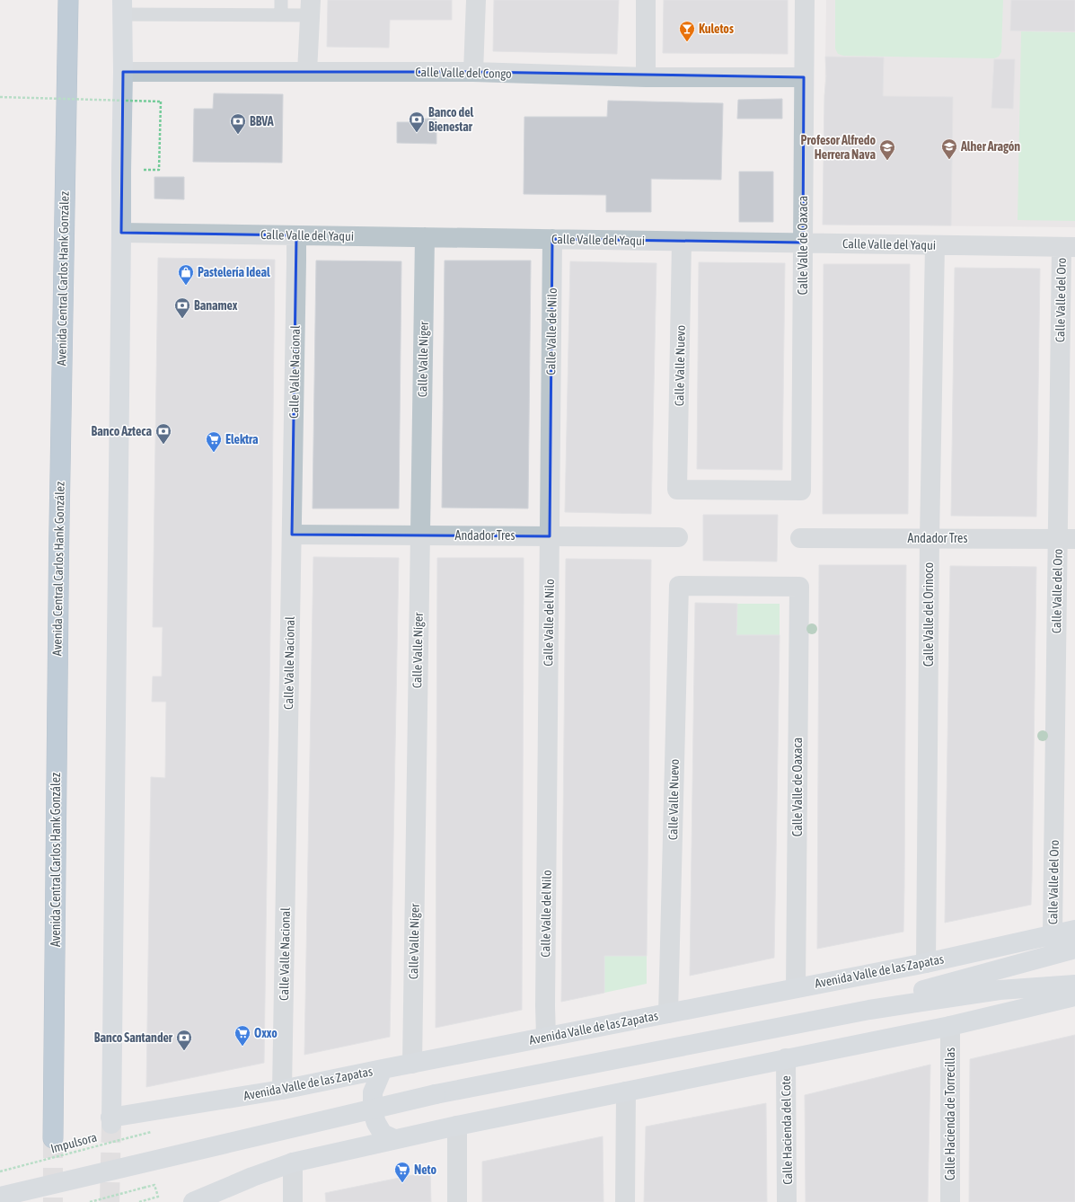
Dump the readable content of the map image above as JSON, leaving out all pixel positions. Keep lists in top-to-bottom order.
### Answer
{
  "streets": {
    "highway": ["Avenida Central Carlos Hank González"],
    "main road": ["Avenida Valle de las Zapatas"],
    "street": [
      "Calle Valle del Congo",
      "Calle Valle del Yaqui",
      "Calle Valle de Oaxaca",
      "Calle Valle del Oro",
      "Calle Valle del Nilo",
      "Calle Valle Níger",
      "Calle Valle Nuevo",
      "Calle Valle Nacional",
      "Andador Tres",
      "Calle Valle del Orinoco",
      "Calle Hacienda de Torrecillas",
      "Calle Hacienda del Cote"
    ],
    "path": ["Impulsora"]
  },
  "crossings": [
    ["Calle Valle del Congo", "Calle Valle de Oaxaca"],
    ["Calle Valle del Yaqui", "Calle Valle de Oaxaca"],
    ["Calle Valle del Yaqui", "Calle Valle del Oro"],
    ["Calle Valle del Yaqui", "Calle Valle del Nilo"],
    ["Calle Valle del Yaqui", "Calle Valle Níger"],
    ["Calle Valle del Yaqui", "Calle Valle Nuevo"],
    ["Calle Valle del Yaqui", "Calle Valle Nacional"],
    ["Calle Valle del Yaqui", "Calle Valle del Orinoco"],
    ["Calle Valle del Yaqui", "Avenida Valle de las Zapatas"],
    ["Calle Valle de Oaxaca", "Calle Valle Nuevo"],
    ["Calle Valle de Oaxaca", "Avenida Valle de las Zapatas"],
    ["Calle Valle del Oro", "Andador Tres"],
    ["Calle Valle del Oro", "Avenida Valle de las Zapatas"],
    ["Calle Valle del Nilo", "Andador Tres"],
    ["Calle Valle del Nilo", "Avenida Valle de las Zapatas"],
    ["Calle Valle Níger", "Andador Tres"],
    ["Calle Valle Níger", "Avenida Valle de las Zapatas"],
    ["Calle Valle Nuevo", "Avenida Valle de las Zapatas"],
    ["Calle Valle Nacional", "Andador Tres"],
    ["Calle Valle Nacional", "Avenida Valle de las Zapatas"],
    ["Andador Tres", "Calle Valle del Orinoco"],
    ["Calle Valle del Orinoco", "Avenida Valle de las Zapatas"]
  ],
  "places": {
    "bar": ["Kuletos"],
    "bank": [
      "Banco del Bienestar",
      "BBVA",
      "Banamex",
      "Banco Azteca",
      "Banco Santander"
    ],
    "school or university": ["Alher Aragón", "Profesor Alfredo Herrera Nava"],
    "shop": ["Pastelería Ideal"],
    "supermarket": ["Elektra", "Oxxo", "Neto"]
  }
}
